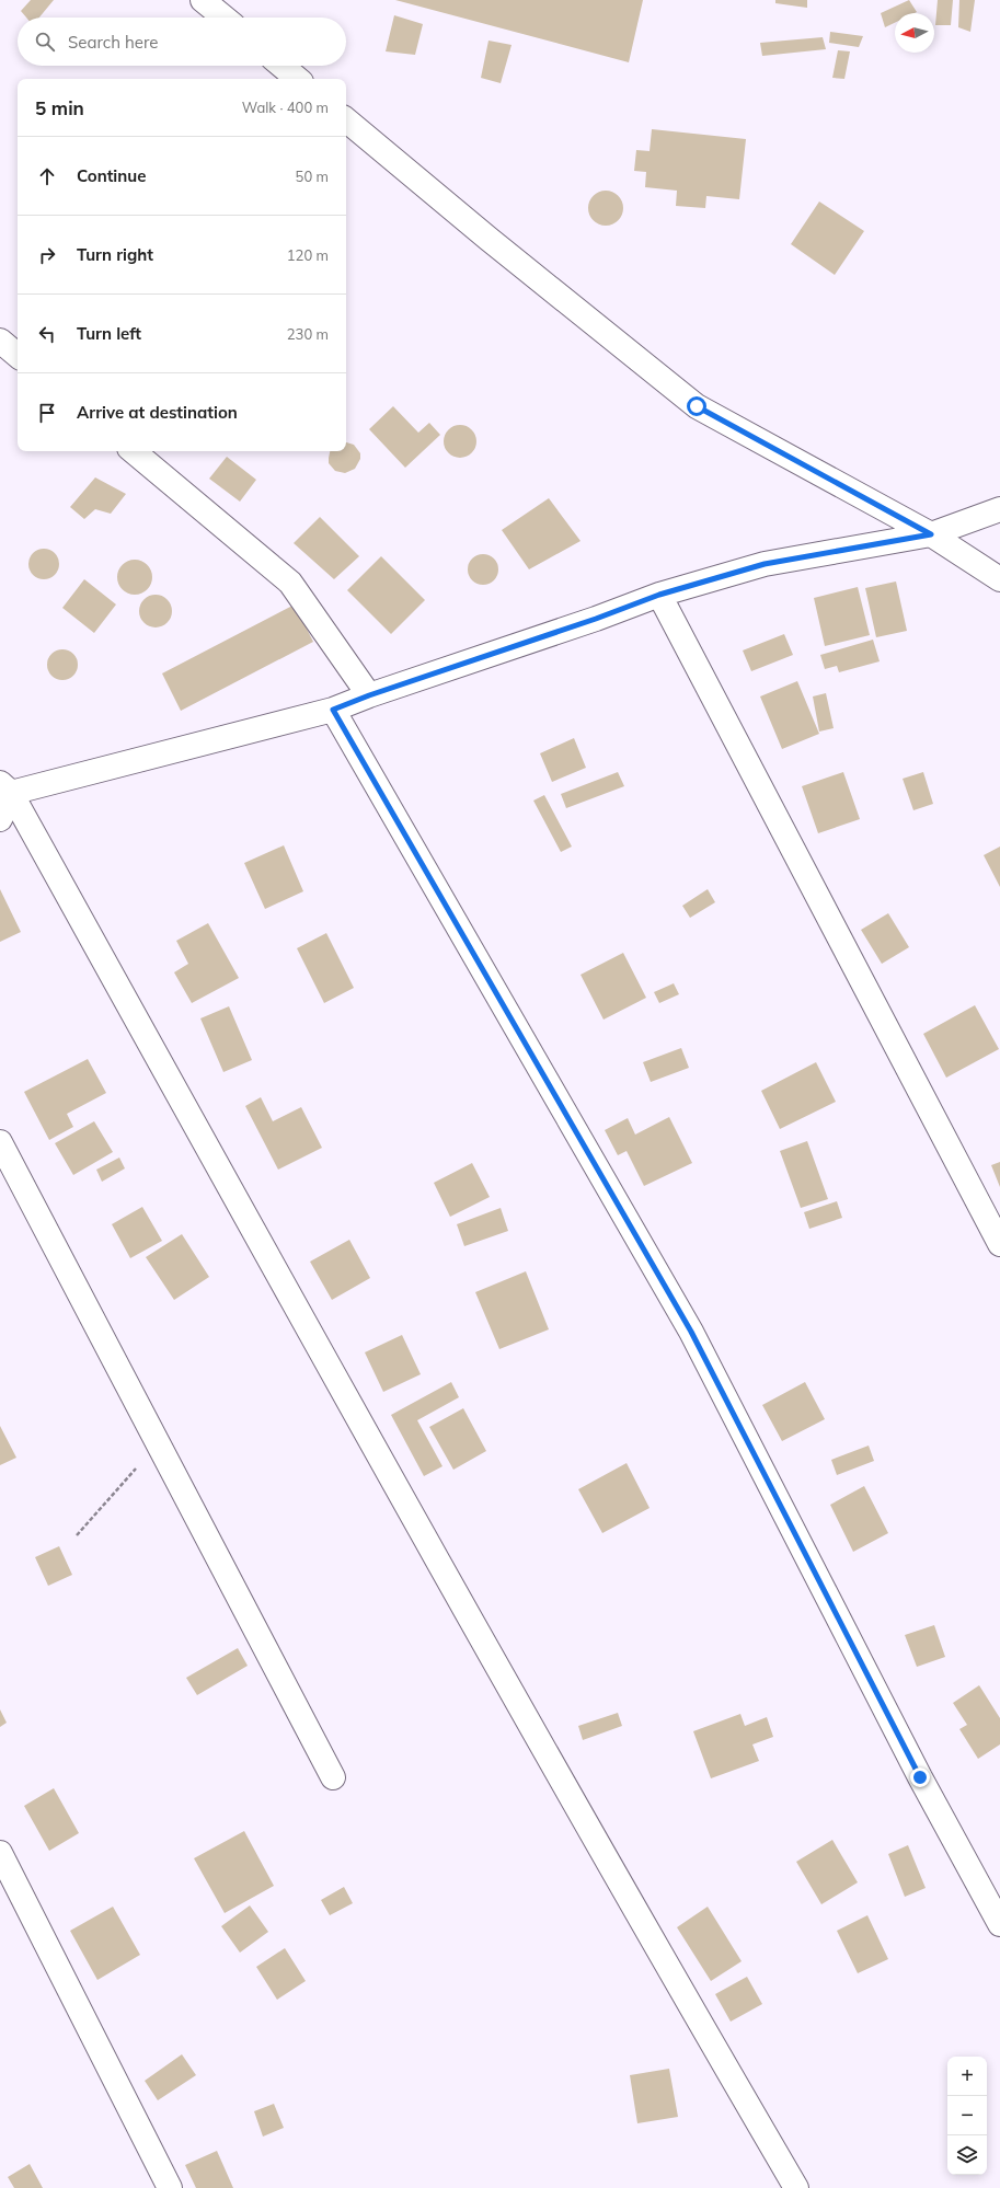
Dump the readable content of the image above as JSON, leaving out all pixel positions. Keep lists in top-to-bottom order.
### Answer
{
  "north": "left",
  "page": {
    "search": "Search here",
    "heading": ["5 min", "Walk · 400 m"],
    "list": [
      ["Continue", "50 m"],
      ["Turn right", "120 m"],
      ["Turn left", "230 m"],
      "Arrive at destination"
    ],
    "map_buttons": ["+", "−"]
  }
}
